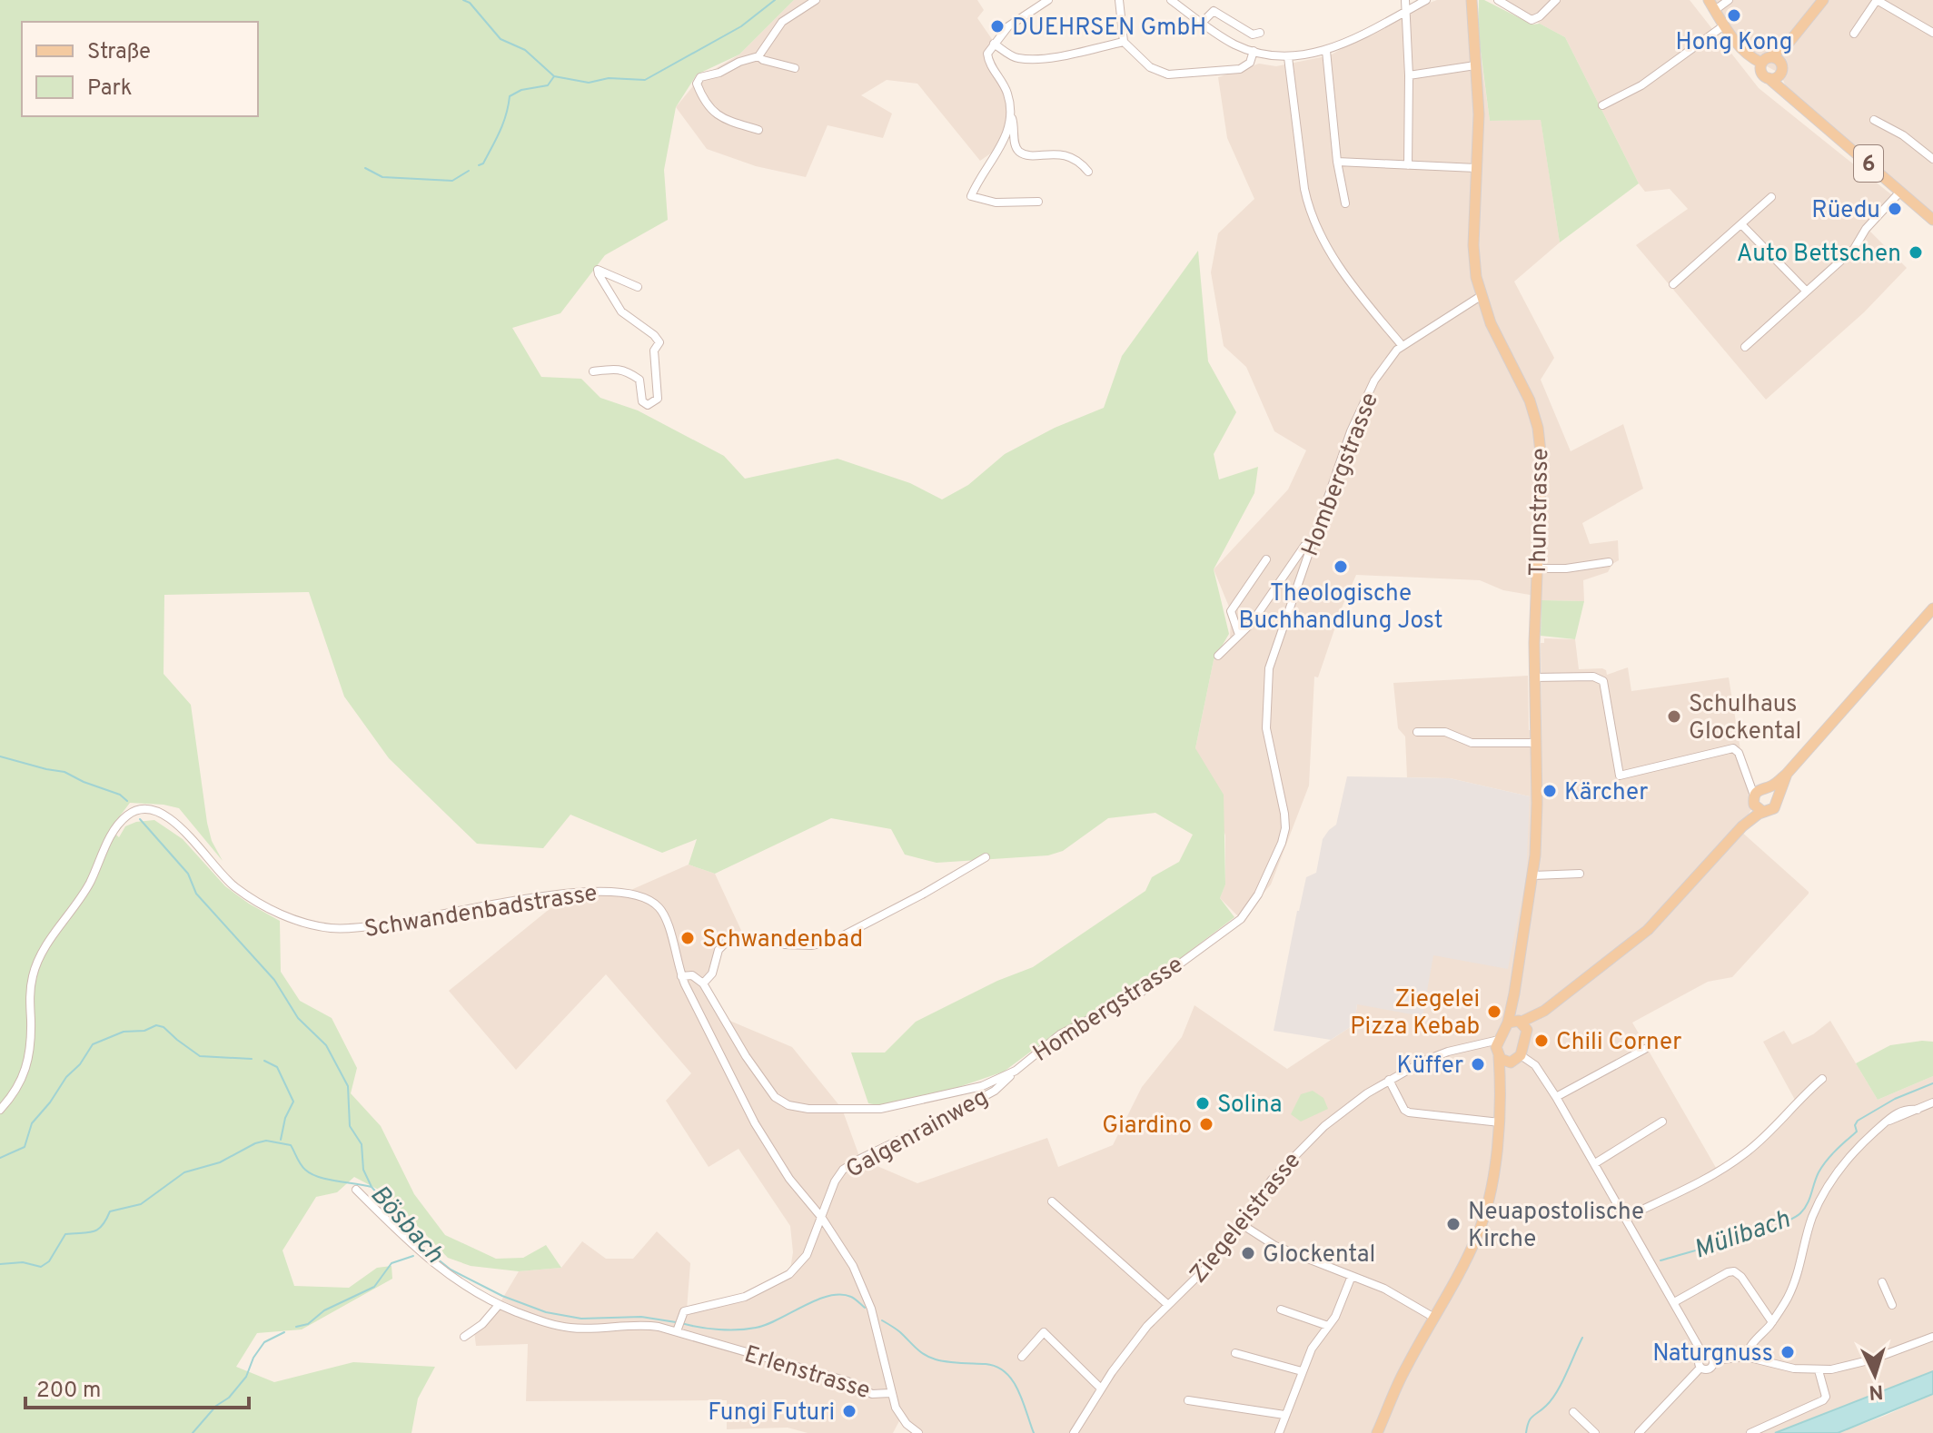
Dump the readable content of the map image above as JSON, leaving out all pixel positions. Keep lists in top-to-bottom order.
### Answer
{
  "streets": {
    "main road": ["6", "Thunstrasse"],
    "street": [
      "Hombergstrasse",
      "Schwandenbadstrasse",
      "Galgenrainweg",
      "Ziegeleistrasse",
      "Erlenstrasse"
    ]
  },
  "crossings": [
    ["Hombergstrasse", "Thunstrasse"],
    ["Hombergstrasse", "Galgenrainweg"],
    ["Schwandenbadstrasse", "Galgenrainweg"],
    ["Schwandenbadstrasse", "Erlenstrasse"],
    ["Galgenrainweg", "Erlenstrasse"]
  ],
  "water": ["Bösbach", "Mülibach"],
  "places": [
    "Hong Kong",
    "DUEHRSEN GmbH",
    "Rüedu",
    "Auto Bettschen",
    "Theologische Buchhandlung Jost",
    "Schulhaus Glockental",
    "Kärcher",
    "Schwandenbad",
    "Ziegelei Pizza Kebab",
    "Chili Corner",
    "Küffer",
    "Solina",
    "Giardino",
    "Neuapostolische Kirche",
    "Glockental",
    "Naturgnuss",
    "Fungi Futuri"
  ],
  "legend": ["Straße", "Park"],
  "scale_bar": "200 m",
  "north": "bottom"
}
